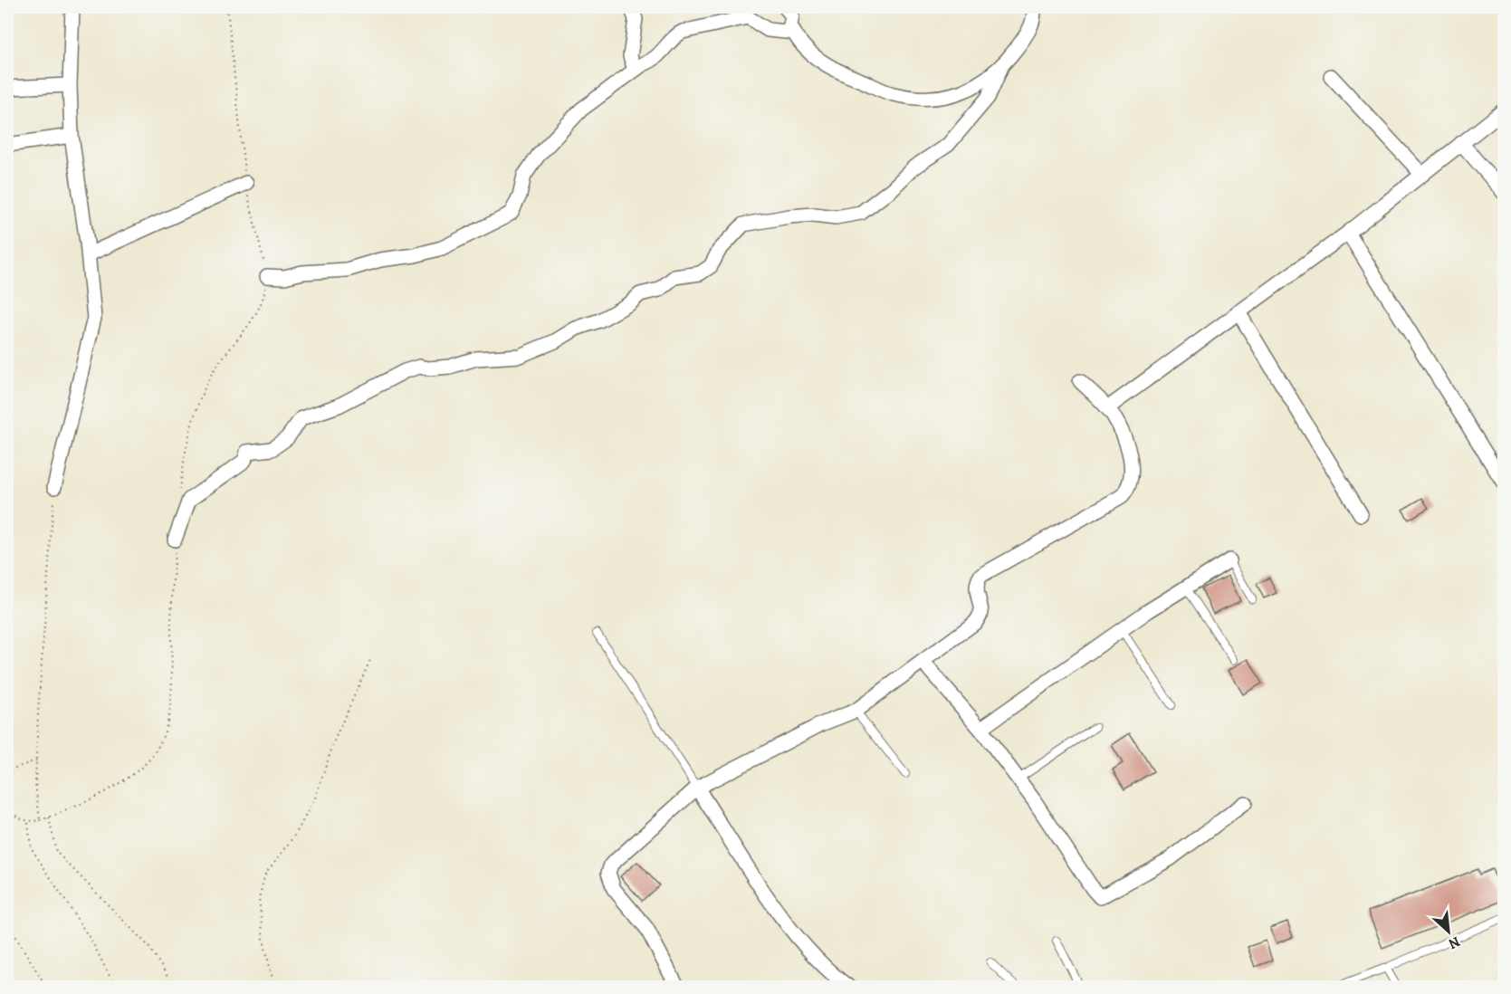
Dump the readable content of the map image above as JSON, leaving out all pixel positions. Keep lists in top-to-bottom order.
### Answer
{
  "north": "bottom right"
}
